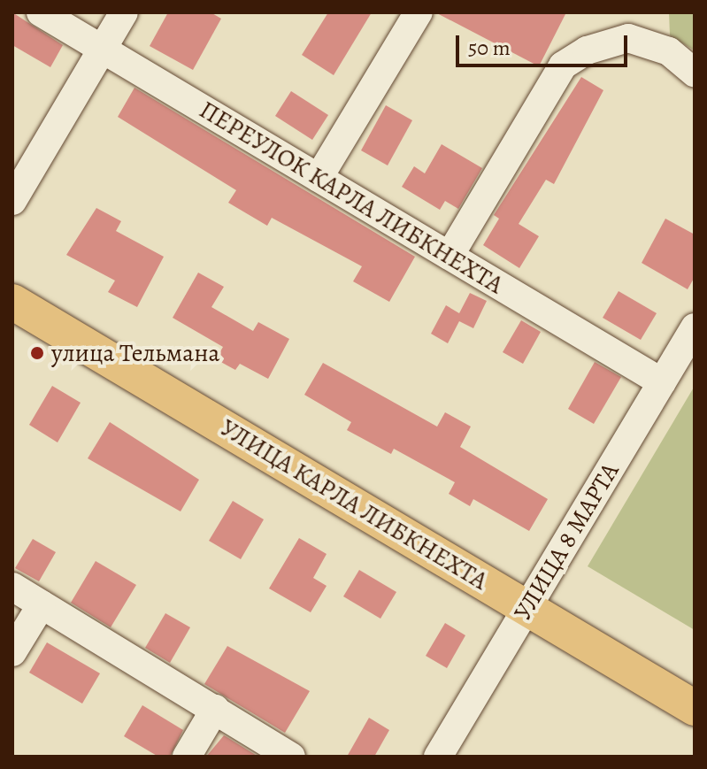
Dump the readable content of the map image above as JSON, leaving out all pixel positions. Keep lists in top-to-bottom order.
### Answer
{
  "streets": {
    "main road": ["УЛИЦА КАРЛА ЛИБКНЕХТА"],
    "street": ["ПЕРЕУЛОК КАРЛА ЛИБКНЕХТА", "УЛИЦА 8 МАРТА"]
  },
  "crossings": [
    ["ПЕРЕУЛОК КАРЛА ЛИБКНЕХТА", "УЛИЦА 8 МАРТА"],
    ["УЛИЦА КАРЛА ЛИБКНЕХТА", "УЛИЦА 8 МАРТА"]
  ],
  "places": ["улица Тельмана"],
  "scale_bar": "50 m"
}
